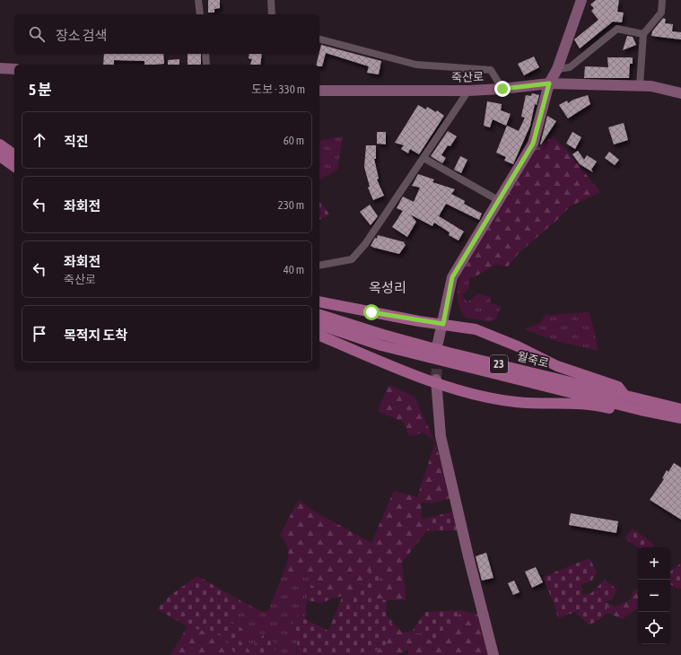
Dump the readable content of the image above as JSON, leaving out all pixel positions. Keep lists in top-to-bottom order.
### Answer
{
  "streets": {
    "main road": ["월죽로", "23"],
    "street": ["죽산로"]
  },
  "districts": ["옥성리"],
  "page": {
    "search": "장소 검색",
    "heading": ["5 분", "도보 · 330 m"],
    "list": [
      ["직진", "60 m"],
      ["좌회전", "230 m"],
      ["좌회전", "죽산로", "40 m"],
      "목적지 도착"
    ],
    "map_buttons": ["+", "−"]
  }
}
